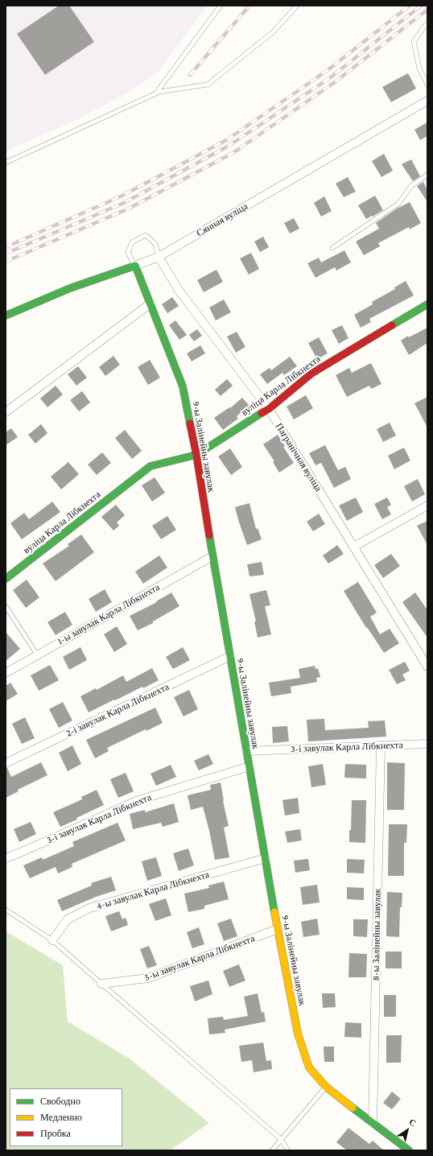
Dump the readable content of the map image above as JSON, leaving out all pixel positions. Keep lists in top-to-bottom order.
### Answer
{
  "streets": {
    "street": [
      "Сянная вуліца",
      "вуліца Карла Лібкнехта",
      "9-ы Залінейны завулак",
      "Пагранічная вуліца",
      "1-ы завулак Карла Лібкнехта",
      "2-і завулак Карла Лібкнехта",
      "3-і завулак Карла Лібкнехта",
      "4-ы завулак Карла Лібкнехта",
      "8-ы Залінейны завулак",
      "5-ы завулак Карла Лібкнехта"
    ]
  },
  "crossings": [
    ["Сянная вуліца", "9-ы Залінейны завулак"],
    ["Сянная вуліца", "Пагранічная вуліца"],
    ["вуліца Карла Лібкнехта", "9-ы Залінейны завулак"],
    ["вуліца Карла Лібкнехта", "Пагранічная вуліца"],
    ["9-ы Залінейны завулак", "Пагранічная вуліца"],
    ["9-ы Залінейны завулак", "1-ы завулак Карла Лібкнехта"],
    ["9-ы Залінейны завулак", "2-і завулак Карла Лібкнехта"],
    ["9-ы Залінейны завулак", "3-і завулак Карла Лібкнехта"],
    ["9-ы Залінейны завулак", "4-ы завулак Карла Лібкнехта"],
    ["9-ы Залінейны завулак", "8-ы Залінейны завулак"],
    ["9-ы Залінейны завулак", "5-ы завулак Карла Лібкнехта"],
    ["3-і завулак Карла Лібкнехта", "8-ы Залінейны завулак"]
  ],
  "legend": ["Свободно", "Медленно", "Пробка"],
  "north": "top right"
}
